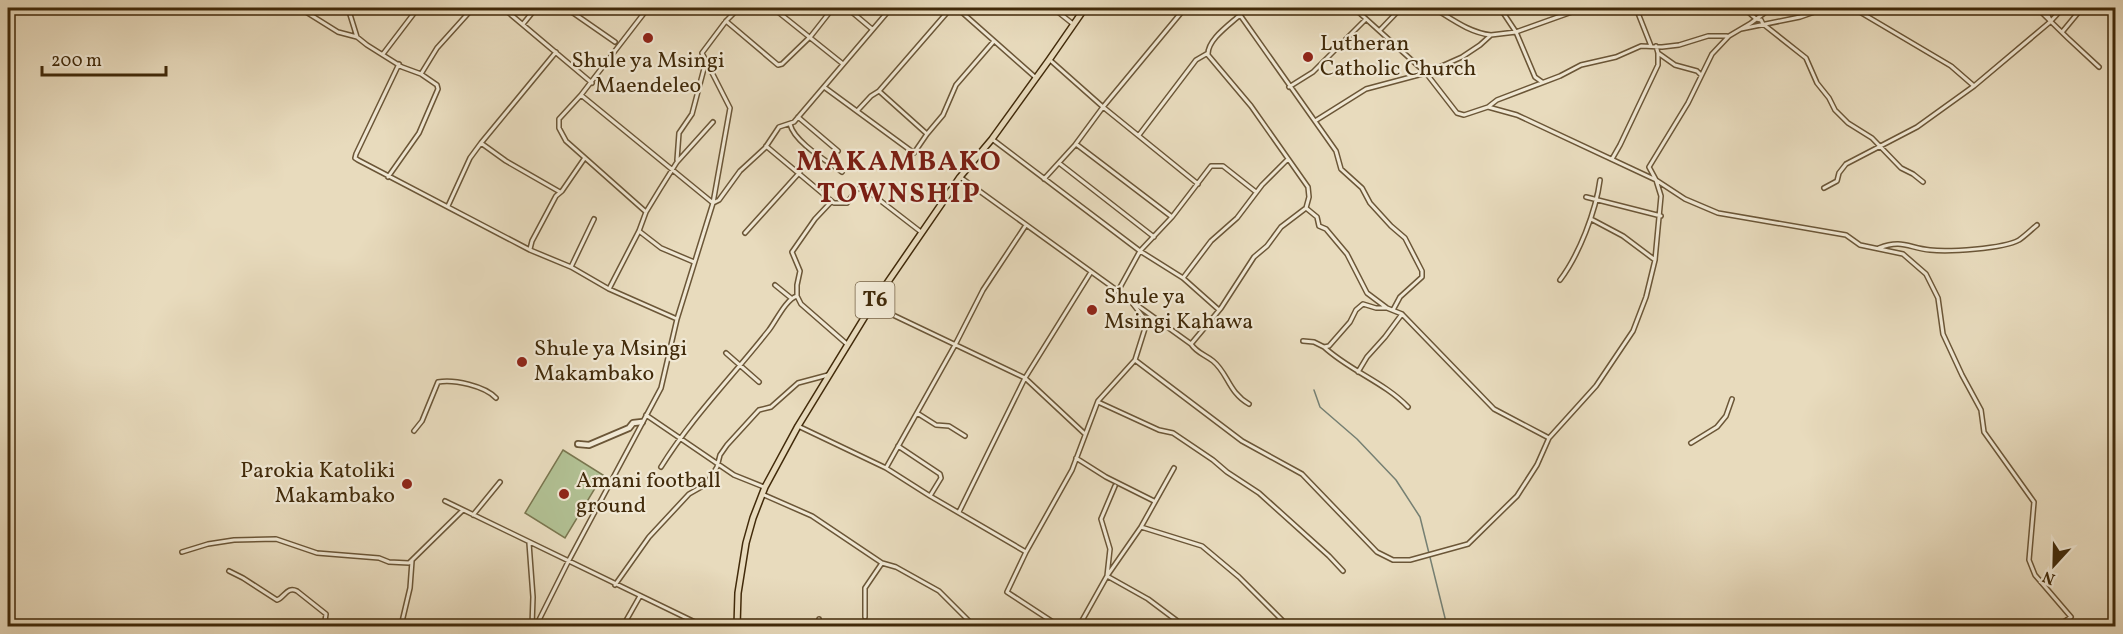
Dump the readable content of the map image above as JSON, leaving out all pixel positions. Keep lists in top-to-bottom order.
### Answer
{
  "streets": {
    "highway": ["T6"]
  },
  "districts": ["MAKAMBAKO TOWNSHIP"],
  "places": [
    "Shule ya Msingi Maendeleo",
    "Lutheran Catholic Church",
    "Shule ya Msingi Kahawa",
    "Shule ya Msingi Makambako",
    "Parokia Katoliki Makambako",
    "Amani football ground"
  ],
  "scale_bar": "200 m",
  "north": "bottom"
}
